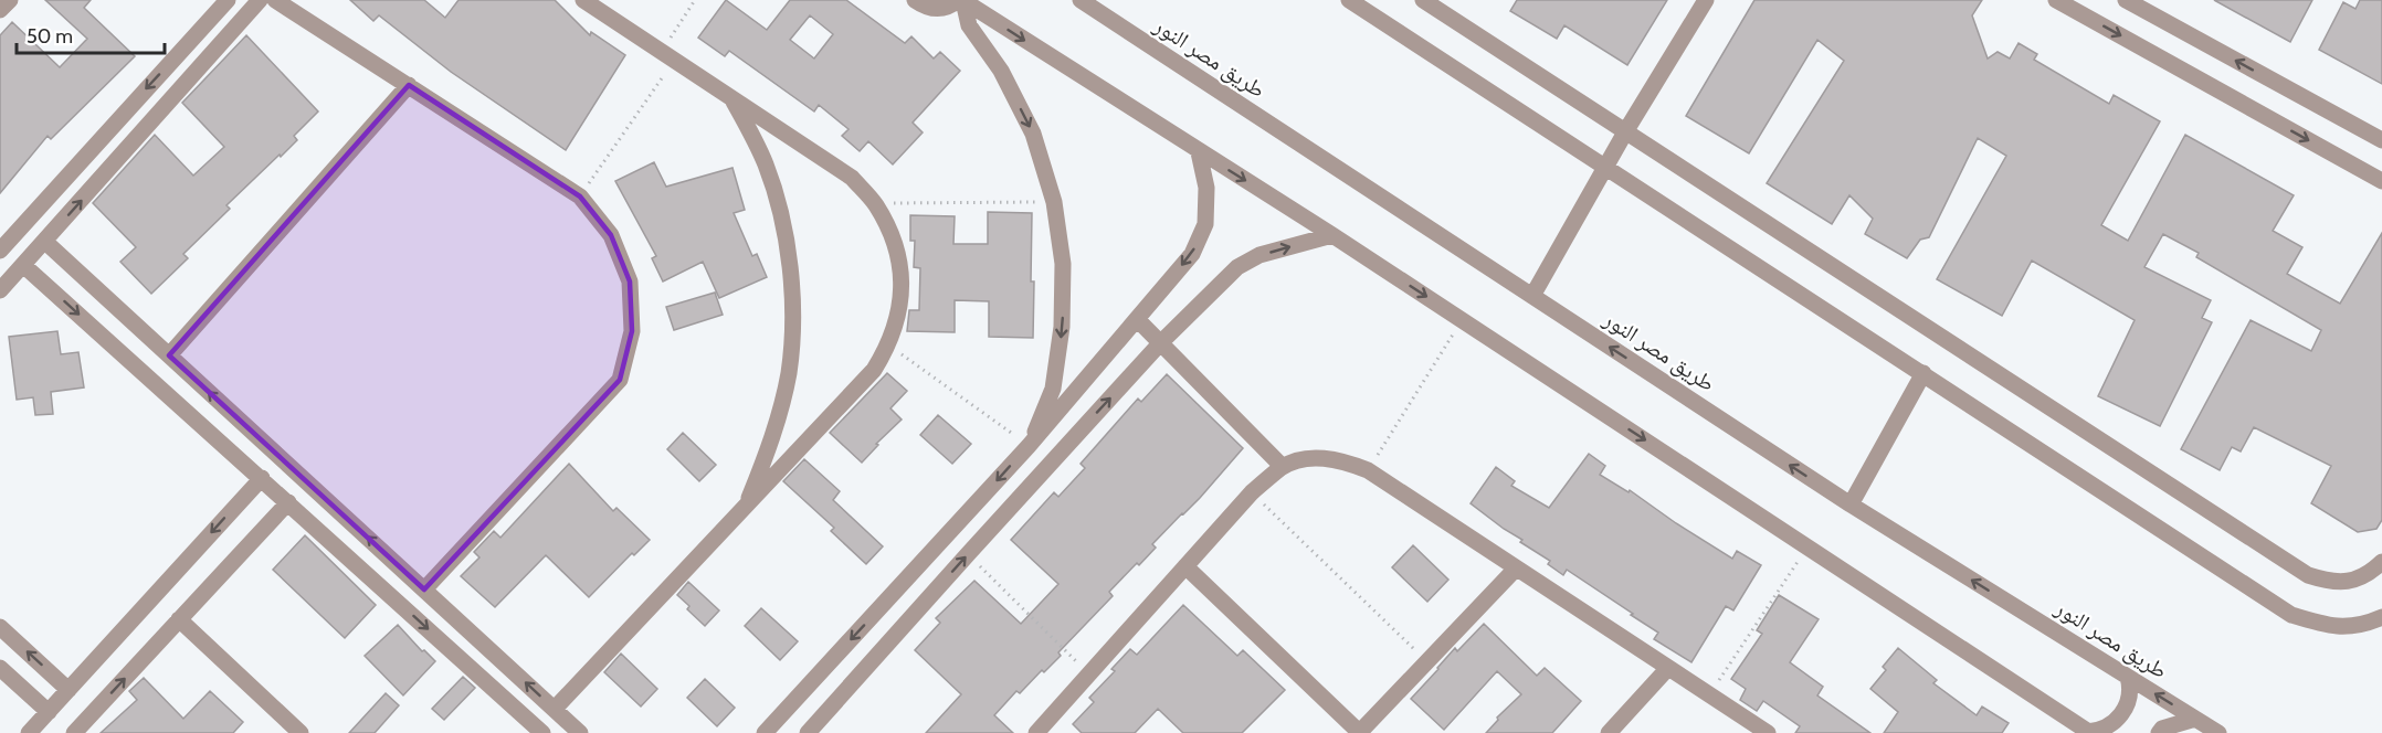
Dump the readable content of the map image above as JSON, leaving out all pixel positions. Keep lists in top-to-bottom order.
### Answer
{
  "streets": {
    "street": ["طريق مصر النور"]
  },
  "scale_bar": "50 m"
}
